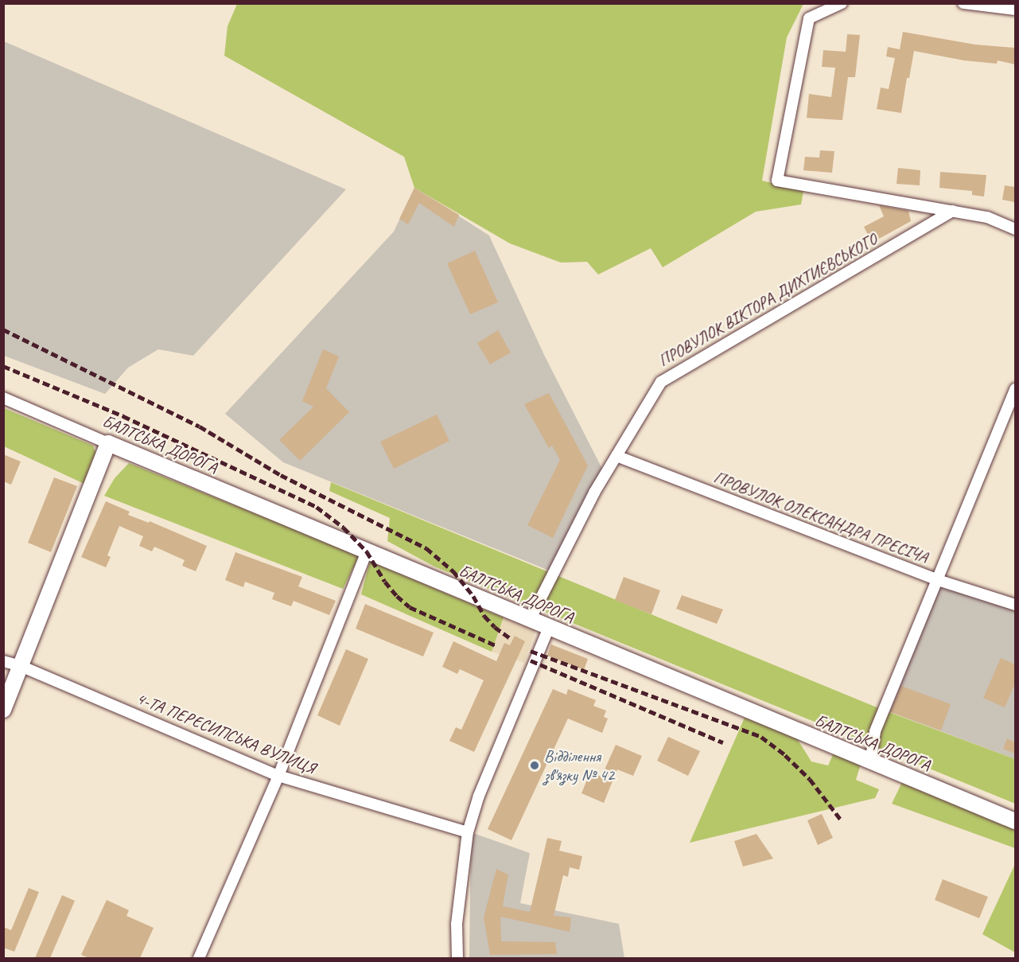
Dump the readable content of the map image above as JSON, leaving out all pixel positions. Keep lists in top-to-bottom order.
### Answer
{
  "streets": {
    "main road": ["БАЛТСЬКА ДОРОГА"],
    "street": ["ПРОВУЛОК ВІКТОРА ДИХТИЄВСЬКОГО", "ПРОВУЛОК ОЛЕКСАНДРА ПРЕСІЧА", "4-ТА ПЕРЕСИПСЬКА ВУЛИЦЯ"]
  },
  "crossings": [
    ["ПРОВУЛОК ВІКТОРА ДИХТИЄВСЬКОГО", "БАЛТСЬКА ДОРОГА"],
    ["ПРОВУЛОК ВІКТОРА ДИХТИЄВСЬКОГО", "ПРОВУЛОК ОЛЕКСАНДРА ПРЕСІЧА"]
  ],
  "places": ["Відділення зв'язку № 42"]
}
